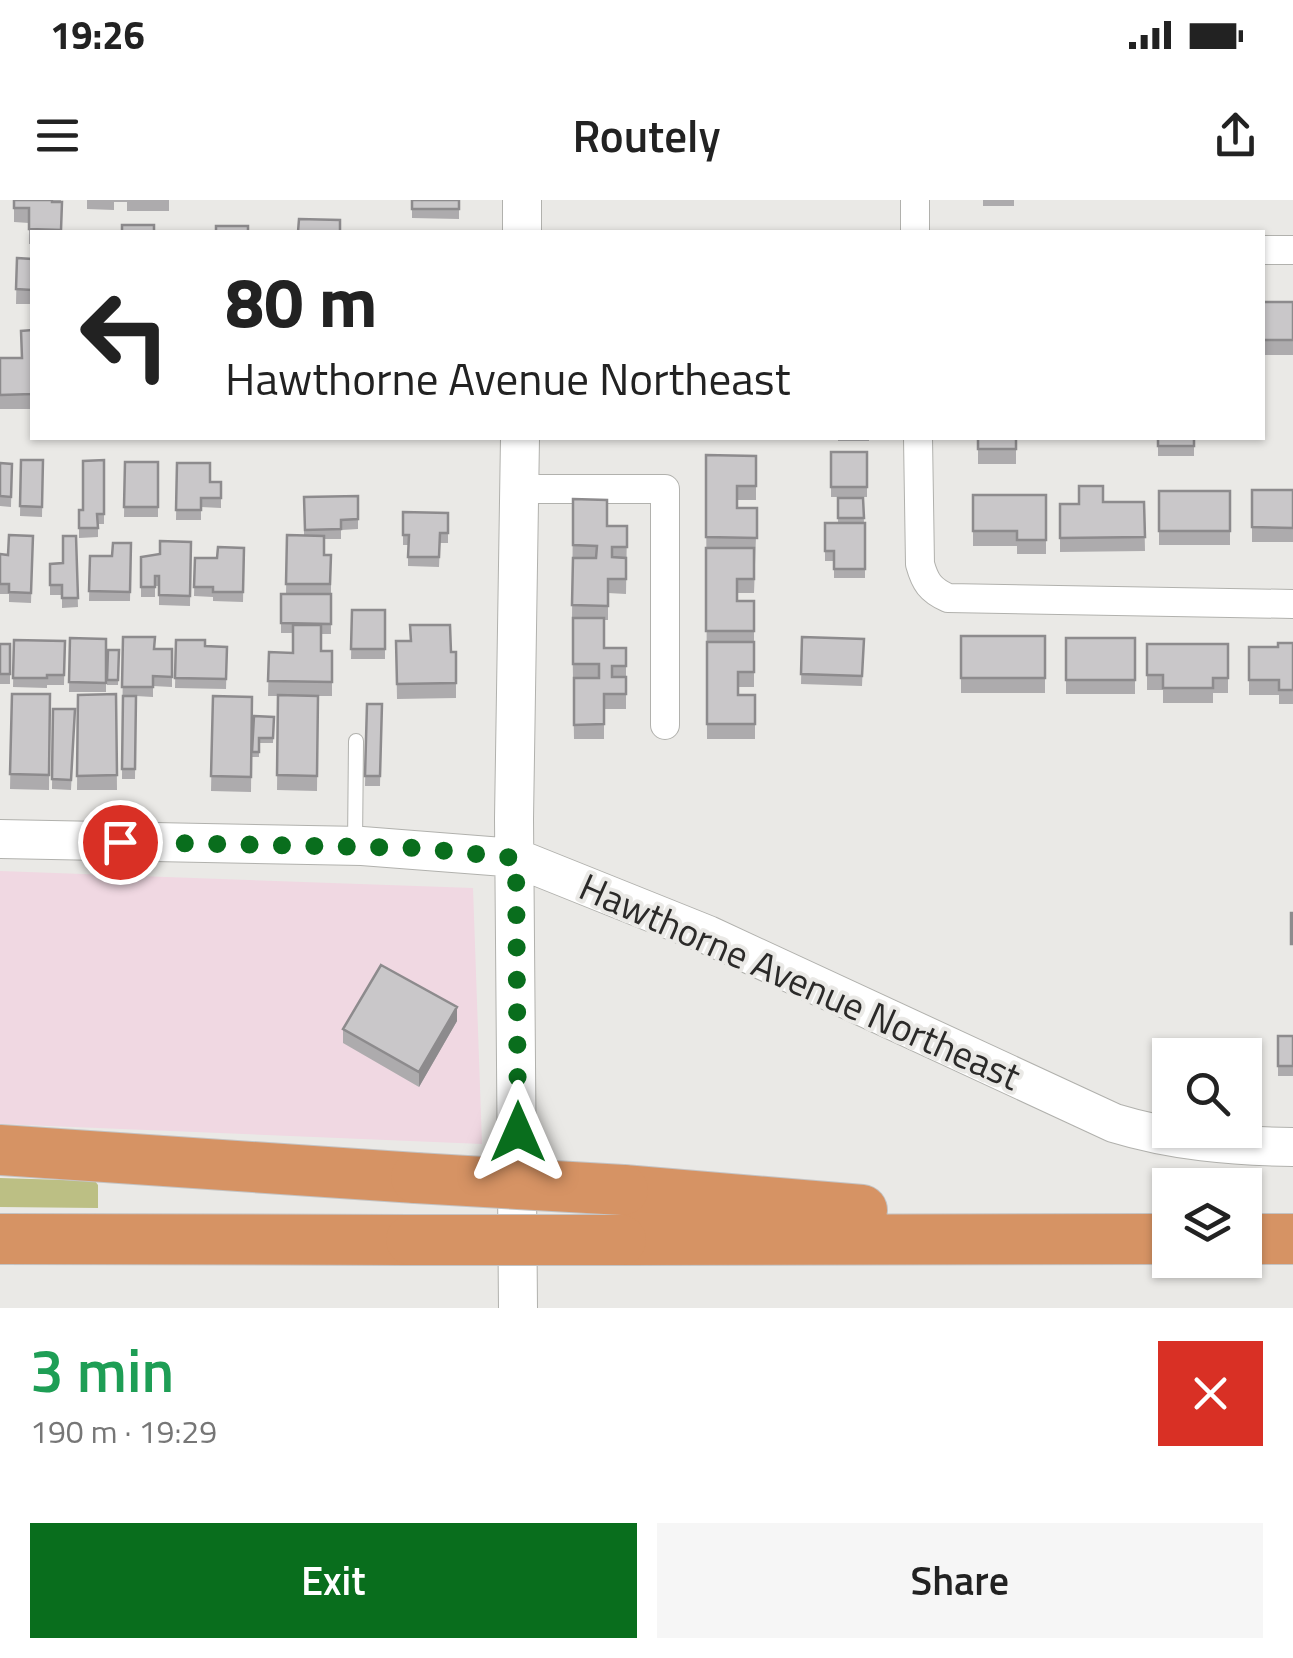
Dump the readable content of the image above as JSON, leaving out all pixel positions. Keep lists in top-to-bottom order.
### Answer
{
  "streets": {
    "main road": ["Hawthorne Avenue Northeast"]
  },
  "page": {
    "status": "19:26",
    "header": "Routely",
    "turn": ["80 m", "Hawthorne Avenue Northeast"],
    "heading": ["3 min", "190 m · 19:29"],
    "buttons": ["Exit", "Share"]
  }
}
